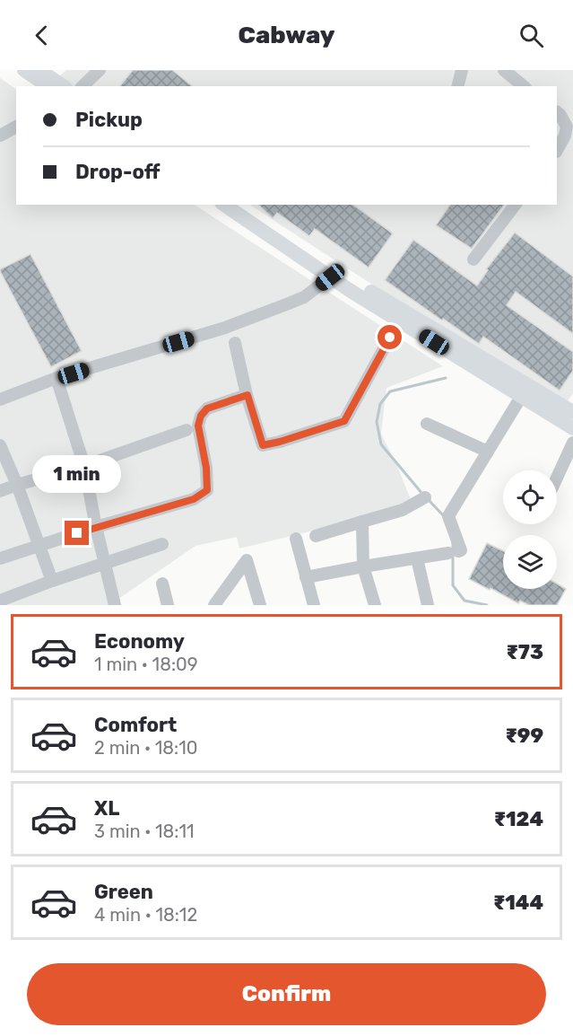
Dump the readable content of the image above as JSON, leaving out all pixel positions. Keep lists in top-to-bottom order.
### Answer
{
  "page": {
    "header": "Cabway",
    "banner": ["Pickup", "Drop-off"],
    "bubble": "1 min",
    "list": [
      {
        "name": "Economy",
        "note": "1 min · 18:09",
        "value": "₹73"
      },
      {
        "name": "Comfort",
        "note": "2 min · 18:10",
        "value": "₹99"
      },
      {
        "name": "XL",
        "note": "3 min · 18:11",
        "value": "₹124"
      },
      {
        "name": "Green",
        "note": "4 min · 18:12",
        "value": "₹144"
      }
    ],
    "buttons": "Confirm"
  }
}
